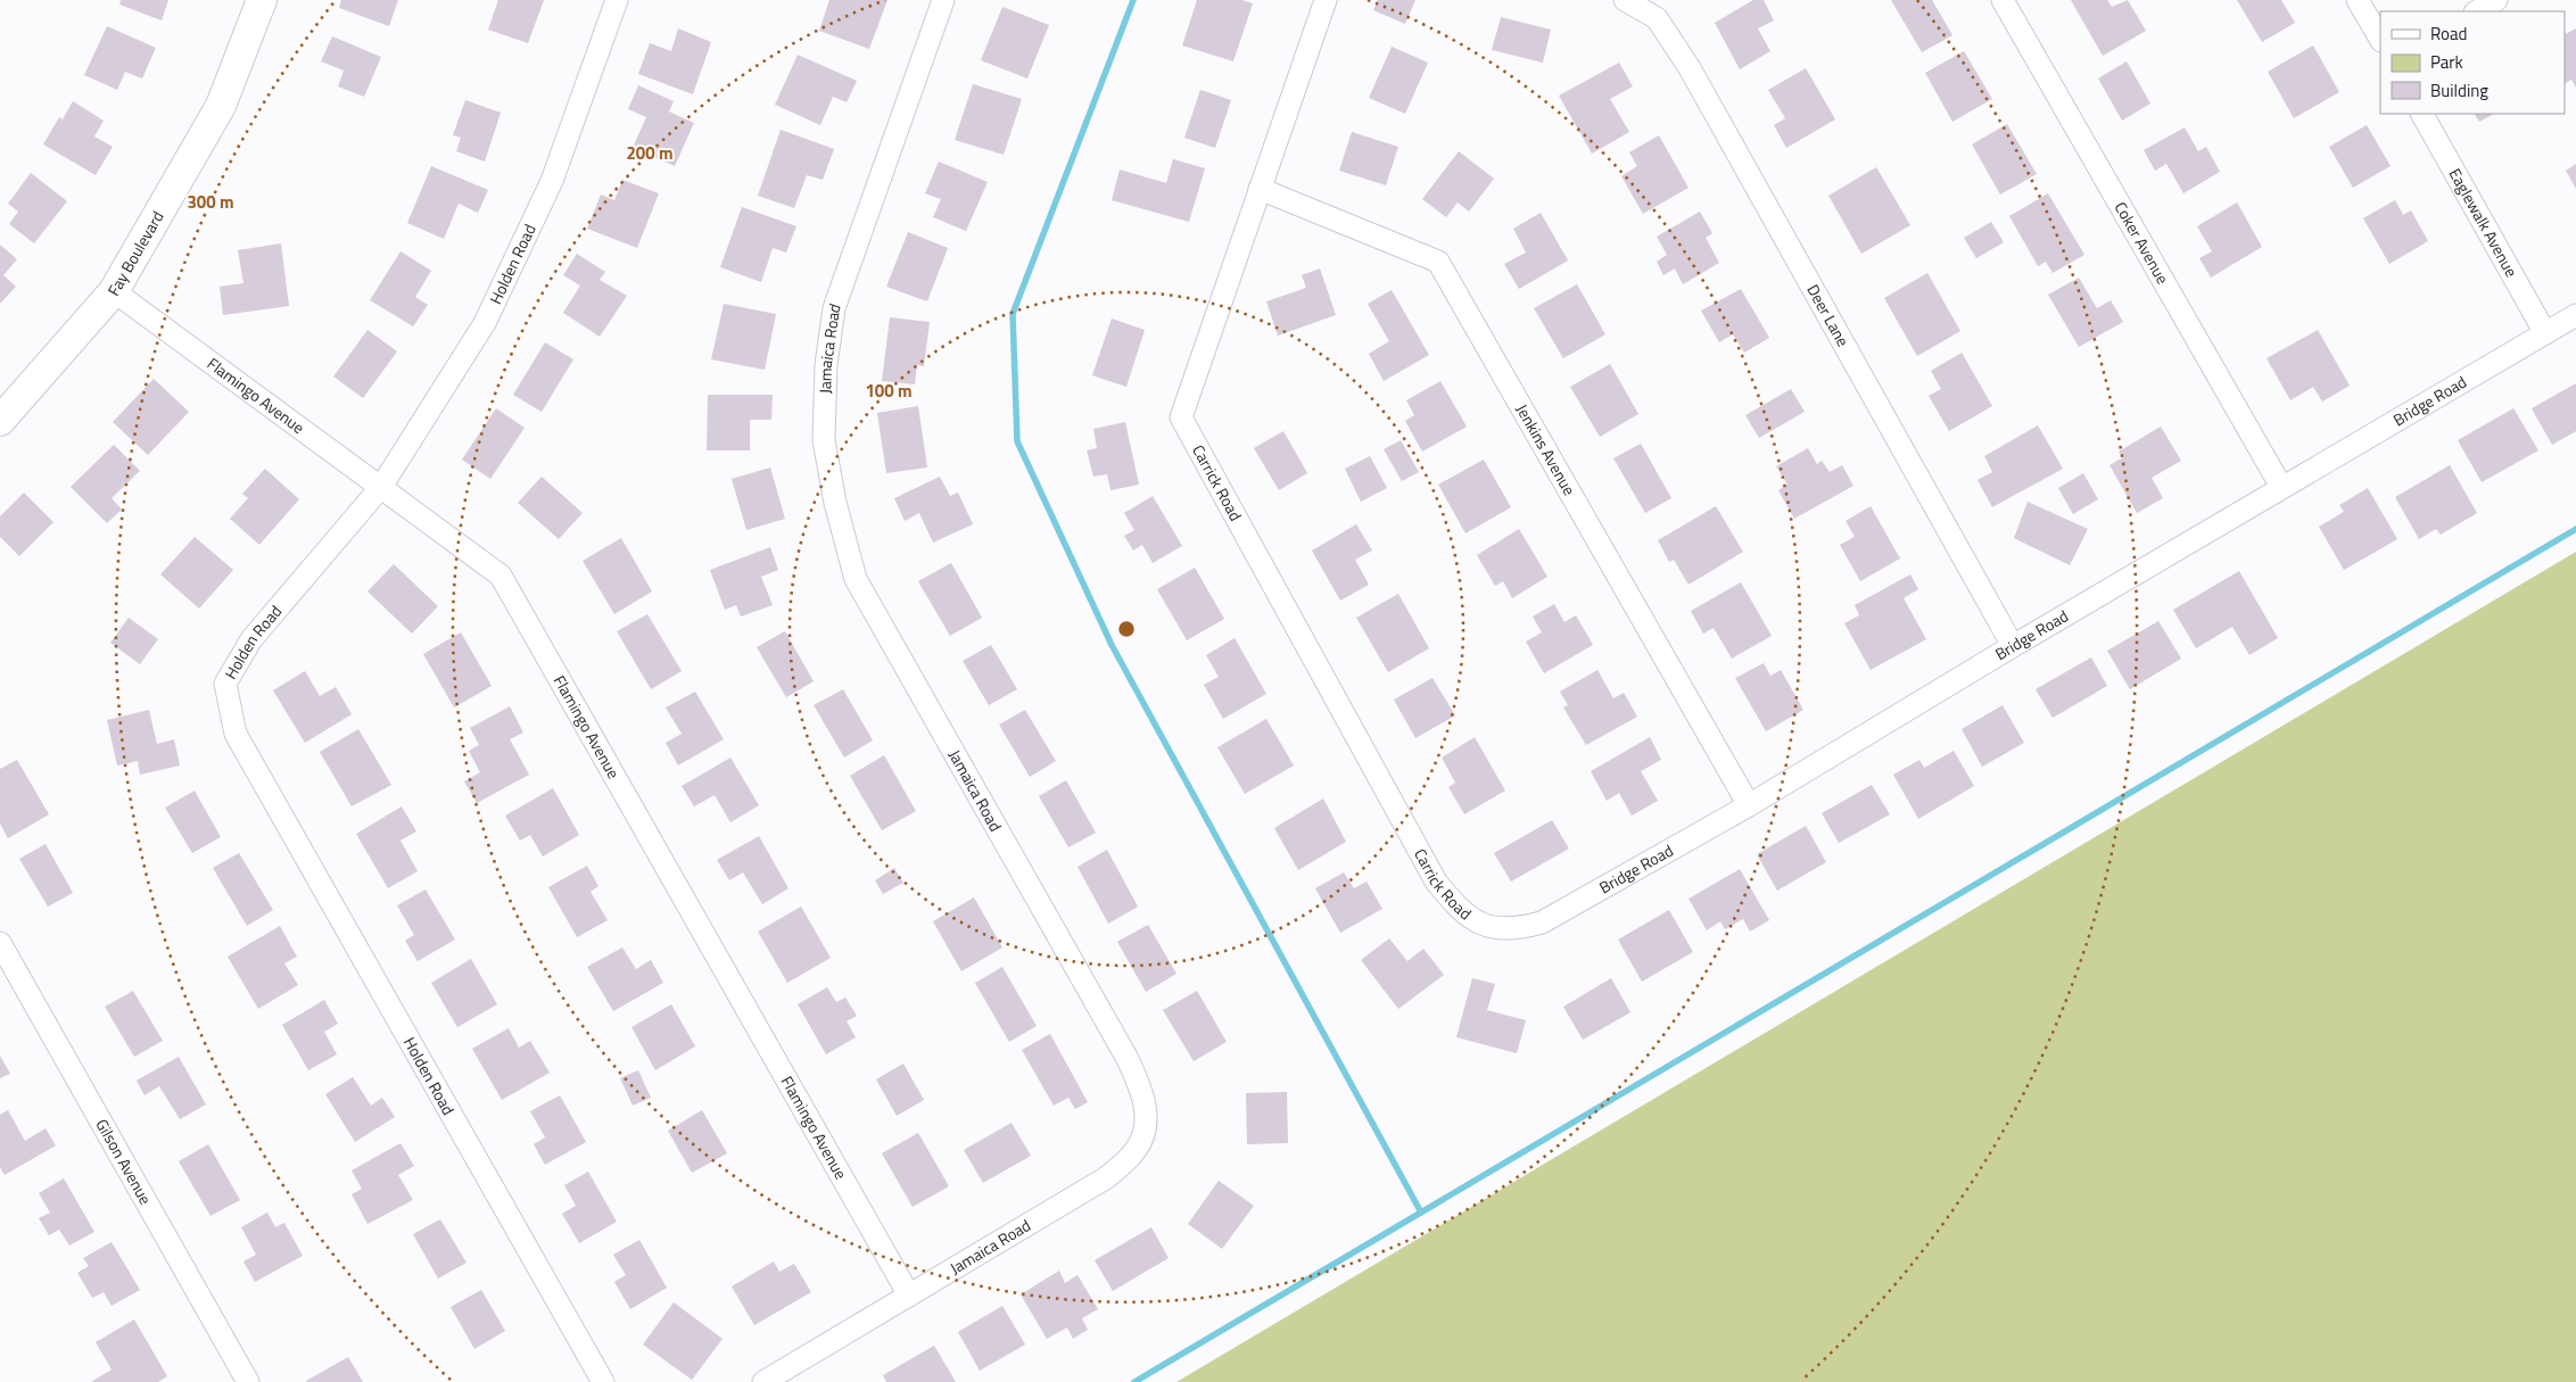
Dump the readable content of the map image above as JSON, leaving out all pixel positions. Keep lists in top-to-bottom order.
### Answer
{
  "streets": {
    "street": [
      "Eaglewalk Avenue",
      "Coker Avenue",
      "Fay Boulevard",
      "Holden Road",
      "Deer Lane",
      "Jamaica Road",
      "Flamingo Avenue",
      "Bridge Road",
      "Jenkins Avenue",
      "Carrick Road",
      "Gilson Avenue"
    ]
  },
  "crossings": [
    ["Eaglewalk Avenue", "Bridge Road"],
    ["Coker Avenue", "Bridge Road"],
    ["Fay Boulevard", "Flamingo Avenue"],
    ["Holden Road", "Flamingo Avenue"],
    ["Deer Lane", "Bridge Road"],
    ["Jamaica Road", "Flamingo Avenue"],
    ["Bridge Road", "Jenkins Avenue"],
    ["Bridge Road", "Carrick Road"],
    ["Jenkins Avenue", "Carrick Road"]
  ],
  "legend": ["Road", "Park", "Building"],
  "rings": ["200 m", "300 m", "100 m"]
}
